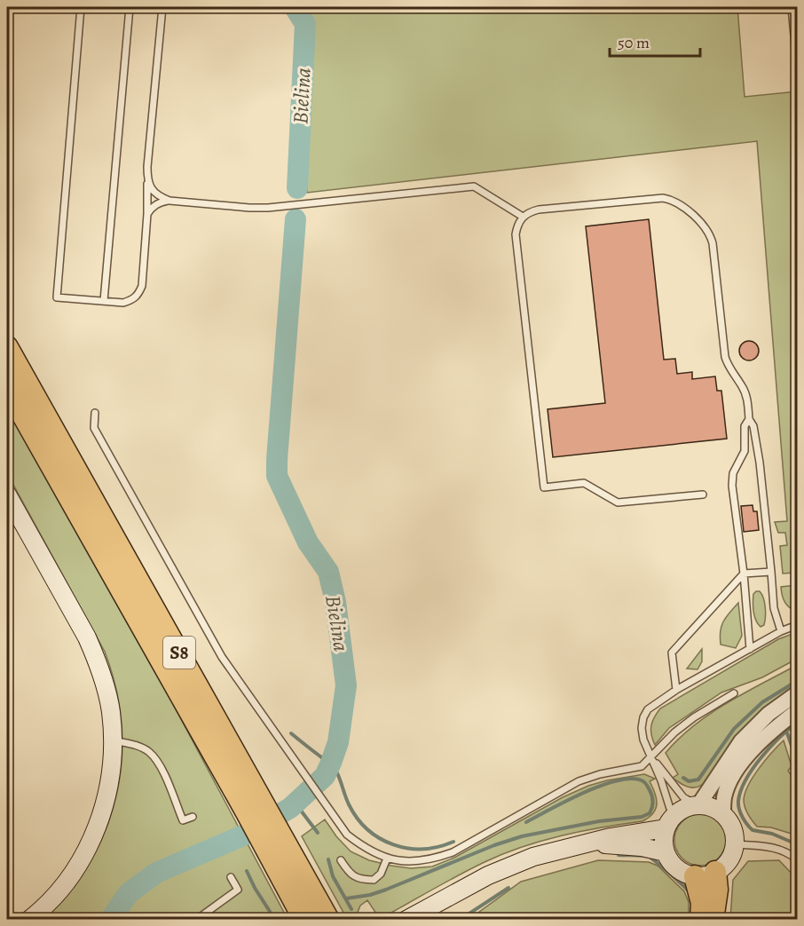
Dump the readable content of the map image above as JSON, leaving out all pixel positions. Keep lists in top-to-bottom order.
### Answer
{
  "streets": {
    "highway": ["S8"]
  },
  "water": ["Bielina"],
  "scale_bar": "50 m"
}
